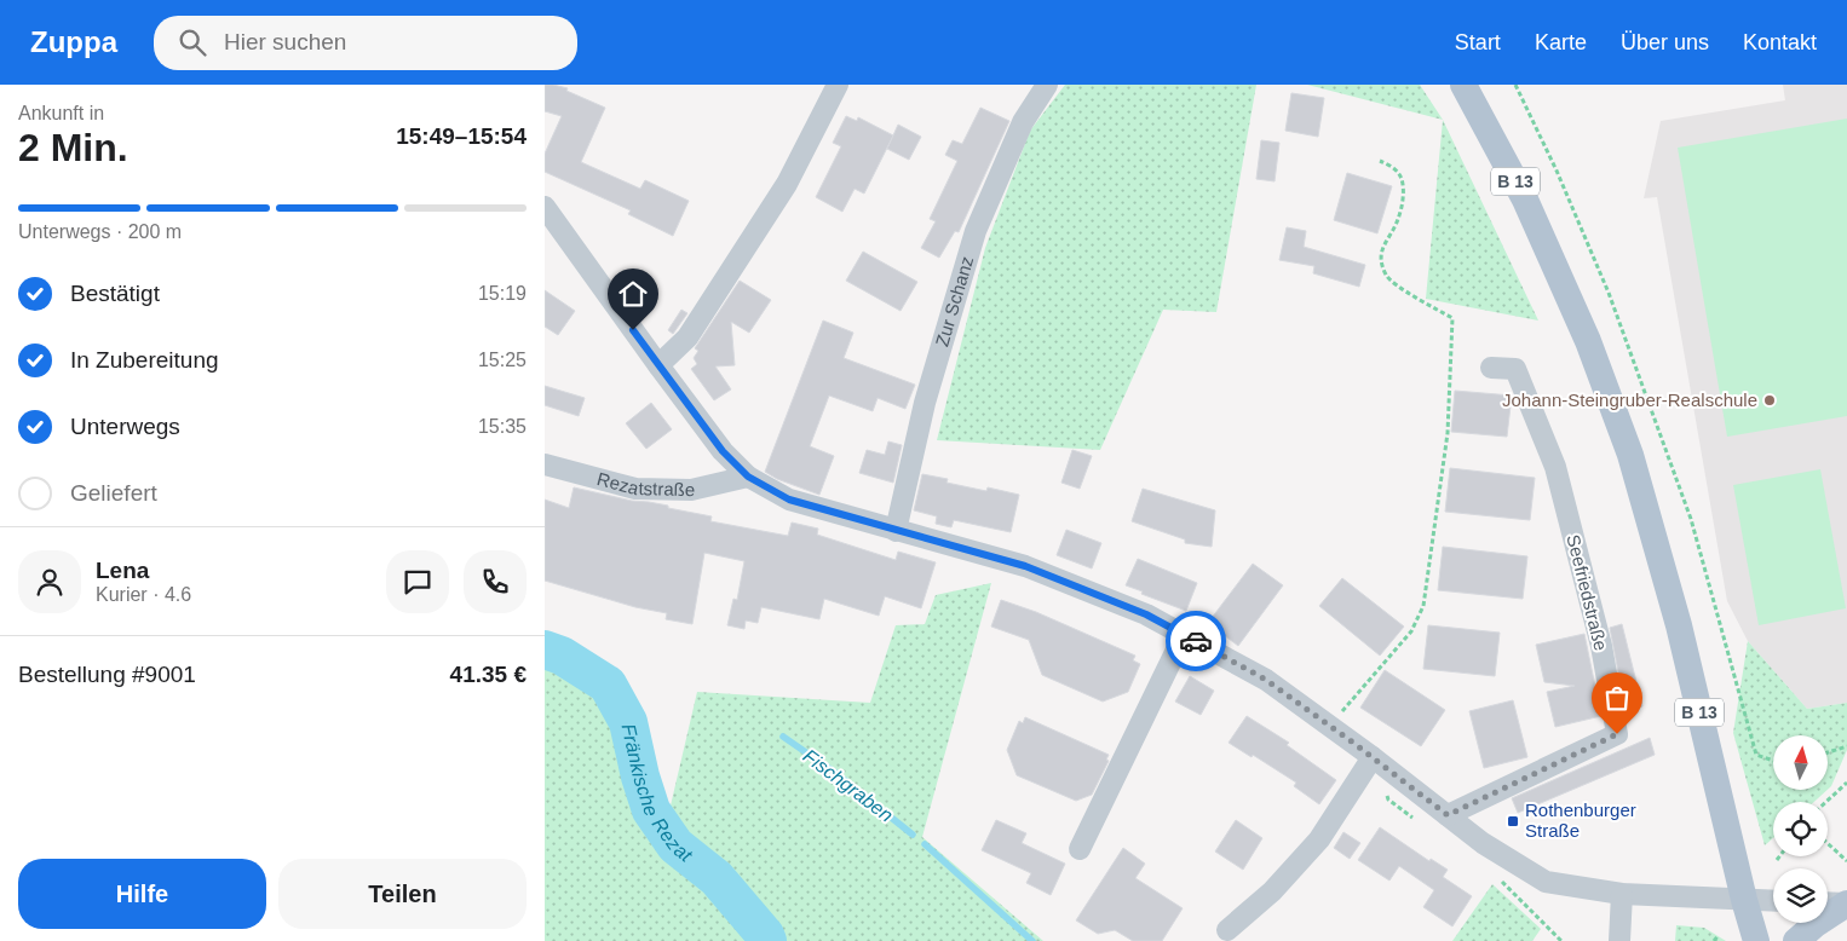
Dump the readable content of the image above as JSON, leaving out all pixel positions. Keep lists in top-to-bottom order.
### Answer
{
  "streets": {
    "main road": ["B 13"],
    "street": ["Zur Schanz", "Rezatstraße", "Seefriedstraße"]
  },
  "water": ["Fischgraben", "Fränkische Rezat"],
  "places": {
    "other": ["Johann-Steingruber-Realschule"],
    "transit": ["Rothenburger Straße"]
  },
  "north": "top",
  "page": {
    "header": "Zuppa",
    "search": "Hier suchen",
    "nav": [
      "Start",
      "Karte",
      "Über uns",
      "Kontakt"
    ],
    "heading": ["2 Min.", "Ankunft in", "15:49–15:54"],
    "panel": [
      "Lena",
      "Kurier · 4.6",
      "Bestellung #9001",
      "41.35 €"
    ],
    "bar": "Unterwegs · 200 m",
    "list": [
      ["Bestätigt", "15:19"],
      ["In Zubereitung", "15:25"],
      ["Unterwegs", "15:35"],
      "Geliefert"
    ],
    "buttons": ["Hilfe", "Teilen"]
  }
}
